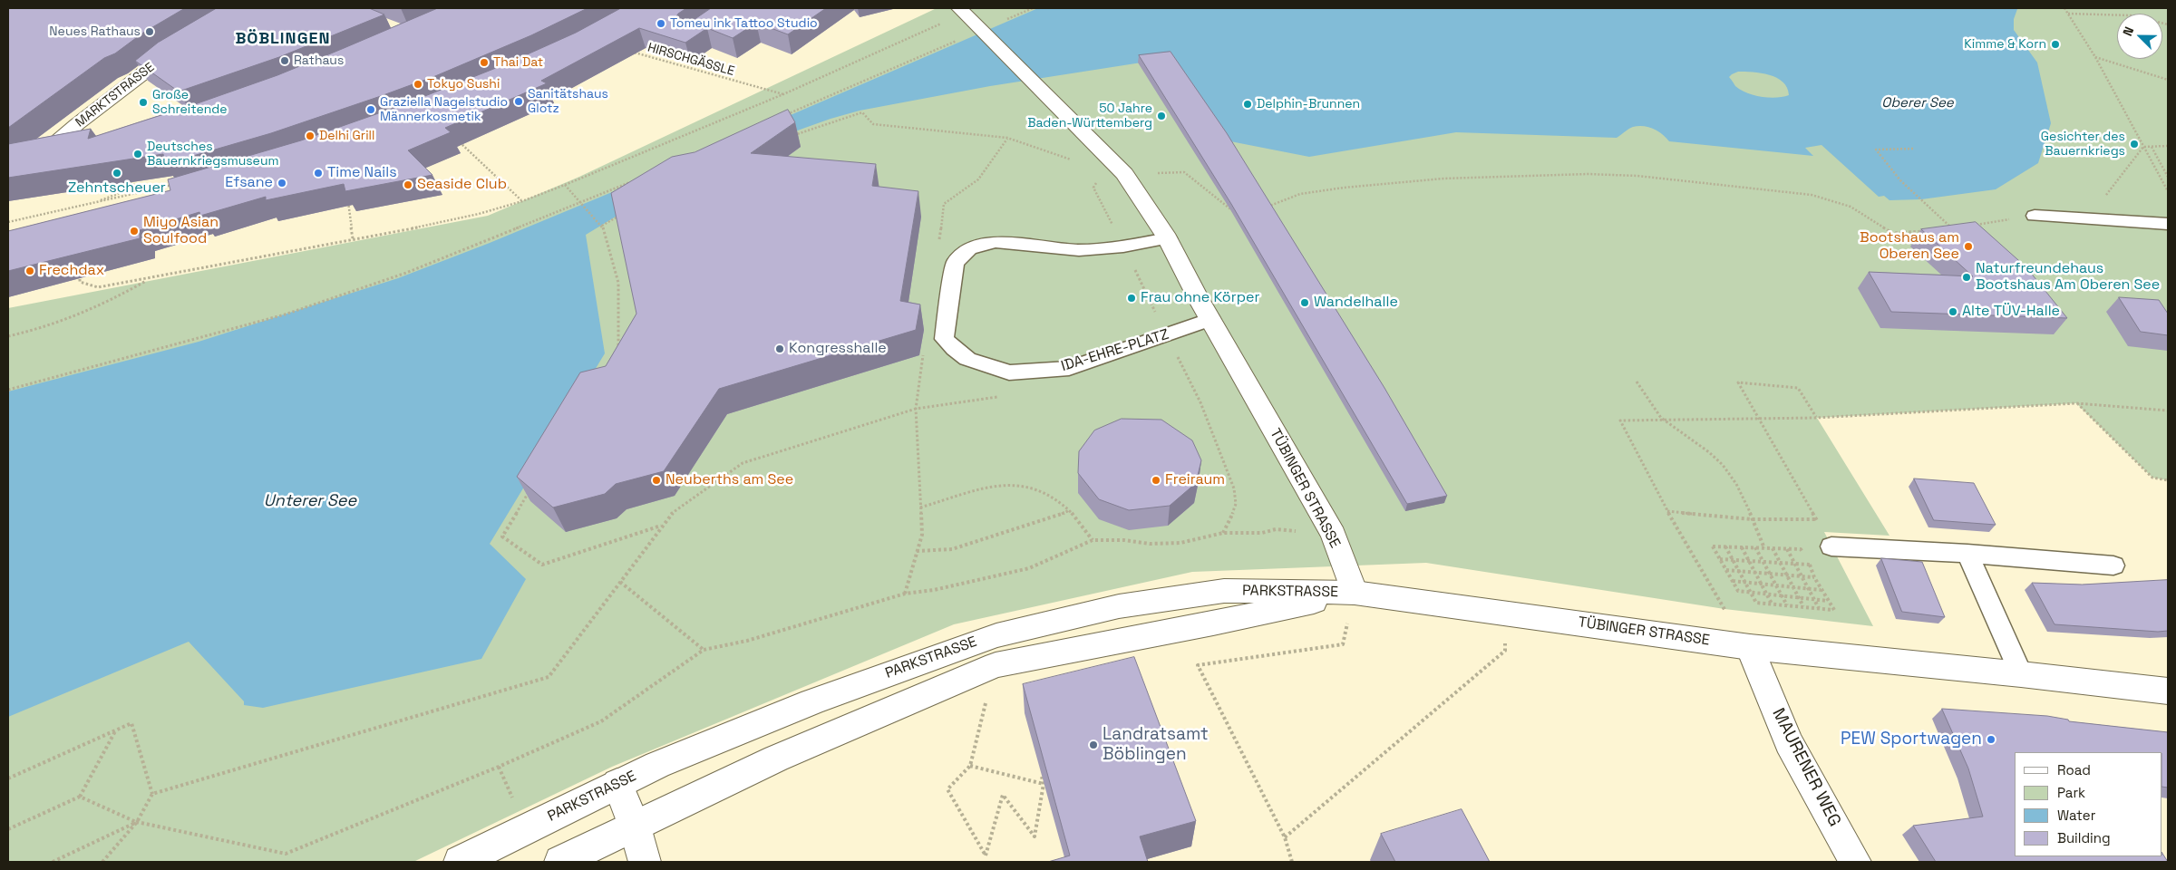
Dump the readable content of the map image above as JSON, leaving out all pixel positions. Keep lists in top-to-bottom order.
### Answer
{
  "streets": {
    "main road": [
      "MARKTSTRASSE",
      "TÜBINGER STRASSE",
      "PARKSTRASSE",
      "MAURENER WEG"
    ],
    "lane": ["IDA-EHRE-PLATZ"],
    "path": ["HIRSCHGÄSSLE"]
  },
  "crossings": [
    ["IDA-EHRE-PLATZ", "TÜBINGER STRASSE"],
    ["TÜBINGER STRASSE", "PARKSTRASSE"],
    ["TÜBINGER STRASSE", "MAURENER WEG"]
  ],
  "districts": ["BÖBLINGEN"],
  "water": ["Oberer See", "Unterer See"],
  "places": [
    "Tomeu ink Tattoo Studio",
    "Neues Rathaus",
    "Kimme & Korn",
    "Rathaus",
    "Thai Dat",
    "Tokyo Sushi",
    "Sanitätshaus Glotz",
    "Große Schreitende",
    "Delphin-Brunnen",
    "Graziella Nagelstudio Männerkosmetik",
    "50 Jahre Baden-Württemberg",
    "Delhi Grill",
    "Gesichter des Bauernkriegs",
    "Deutsches Bauernkriegsmuseum",
    "Zehntscheuer",
    "Time Nails",
    "Efsane",
    "Seaside Club",
    "Miyo Asian Soulfood",
    "Bootshaus am Oberen See",
    "Frechdax",
    "Naturfreundehaus Bootshaus Am Oberen See",
    "Frau ohne Körper",
    "Wandelhalle",
    "Alte TÜV-Halle",
    "Kongresshalle",
    "Neuberths am See",
    "Freiraum",
    "PEW Sportwagen",
    "Landratsamt Böblingen"
  ],
  "legend": [
    "Road",
    "Park",
    "Water",
    "Building"
  ],
  "north": "top left"
}
